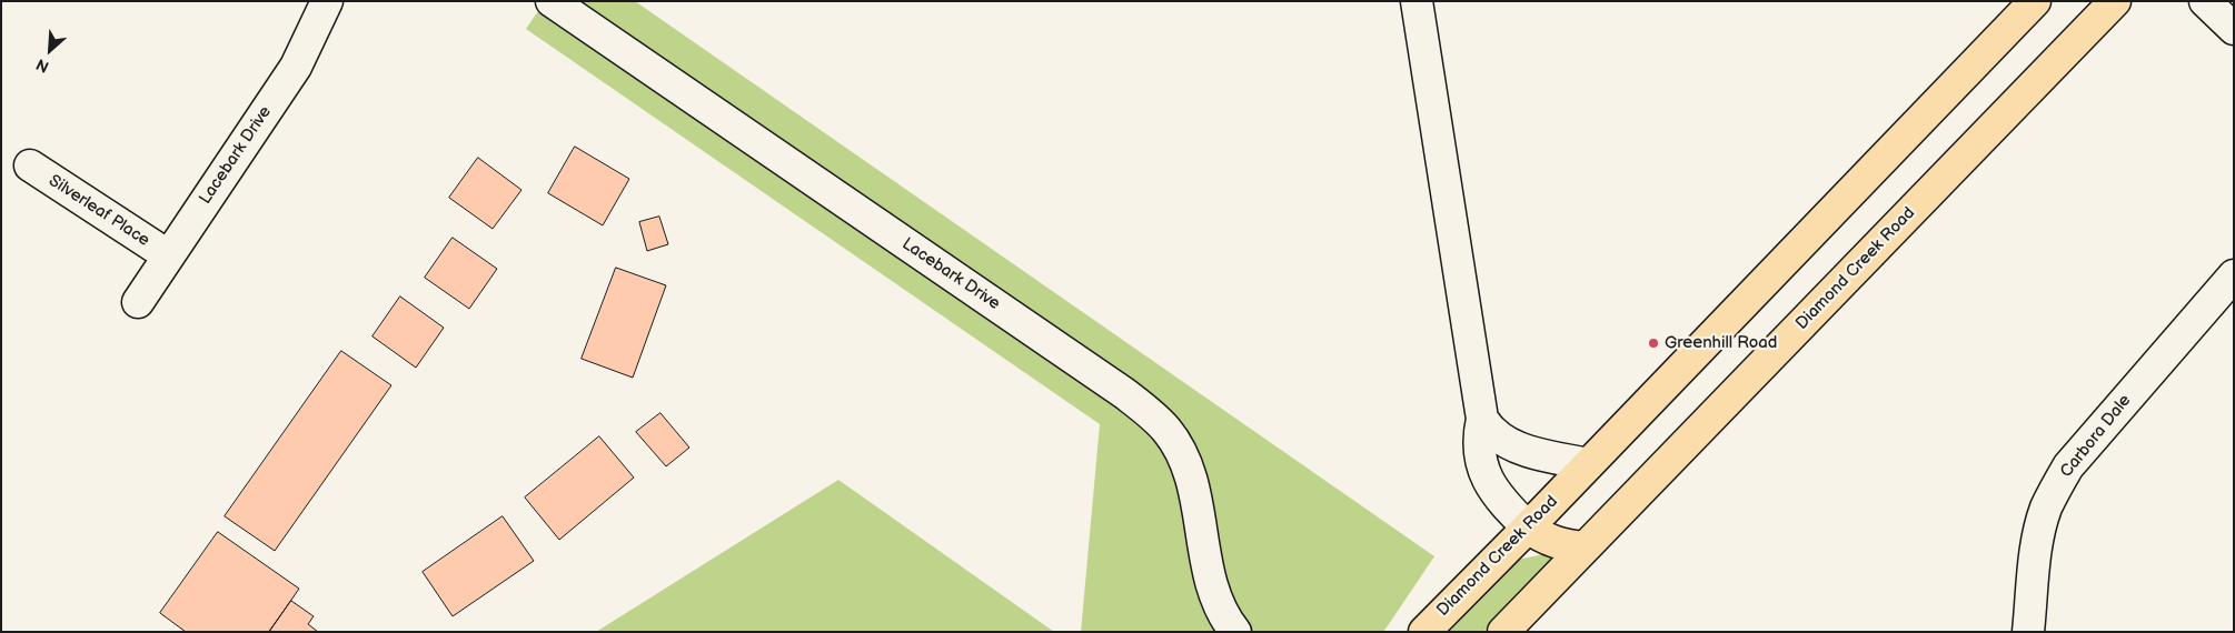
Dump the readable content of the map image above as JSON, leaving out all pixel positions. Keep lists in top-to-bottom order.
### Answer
{
  "streets": {
    "main road": ["Diamond Creek Road"],
    "street": ["Lacebark Drive", "Silverleaf Place", "Carbora Dale"]
  },
  "crossings": [
    ["Lacebark Drive", "Silverleaf Place"]
  ],
  "places": ["Greenhill Road"],
  "north": "bottom left"
}
